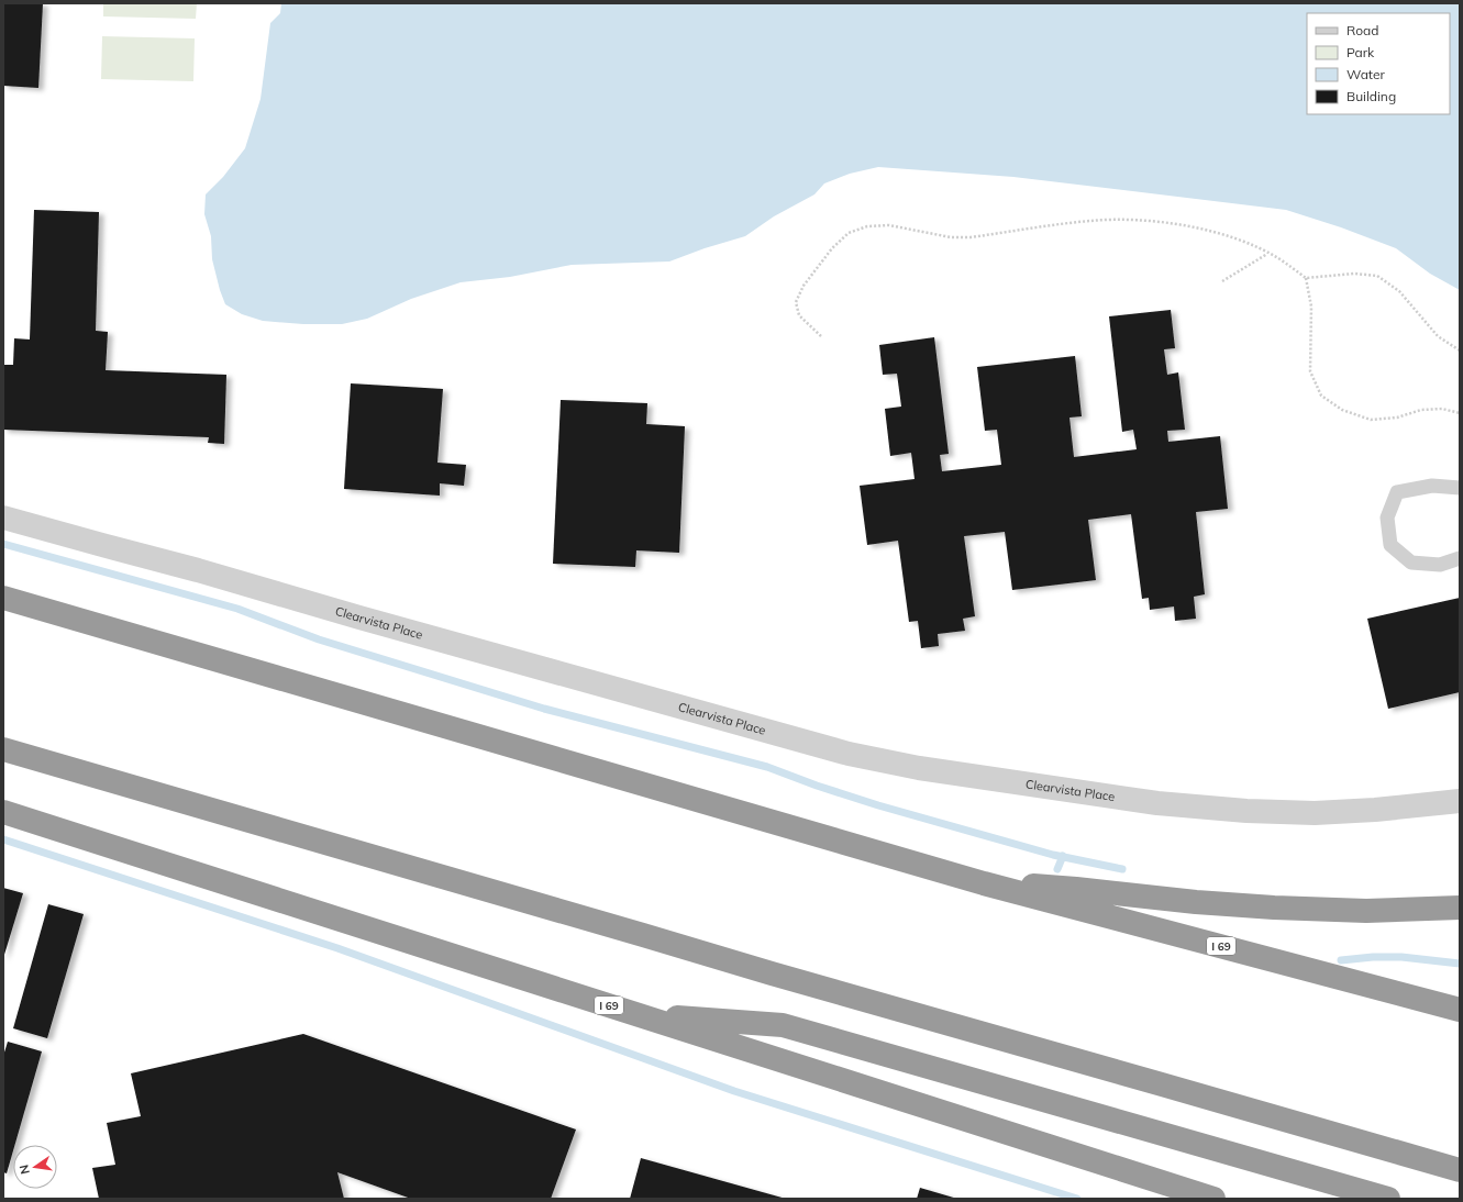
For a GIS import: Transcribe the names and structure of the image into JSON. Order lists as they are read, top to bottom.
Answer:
{
  "streets": {
    "highway": ["I 69"],
    "street": ["Clearvista Place"]
  },
  "legend": [
    "Road",
    "Park",
    "Water",
    "Building"
  ],
  "north": "left"
}
